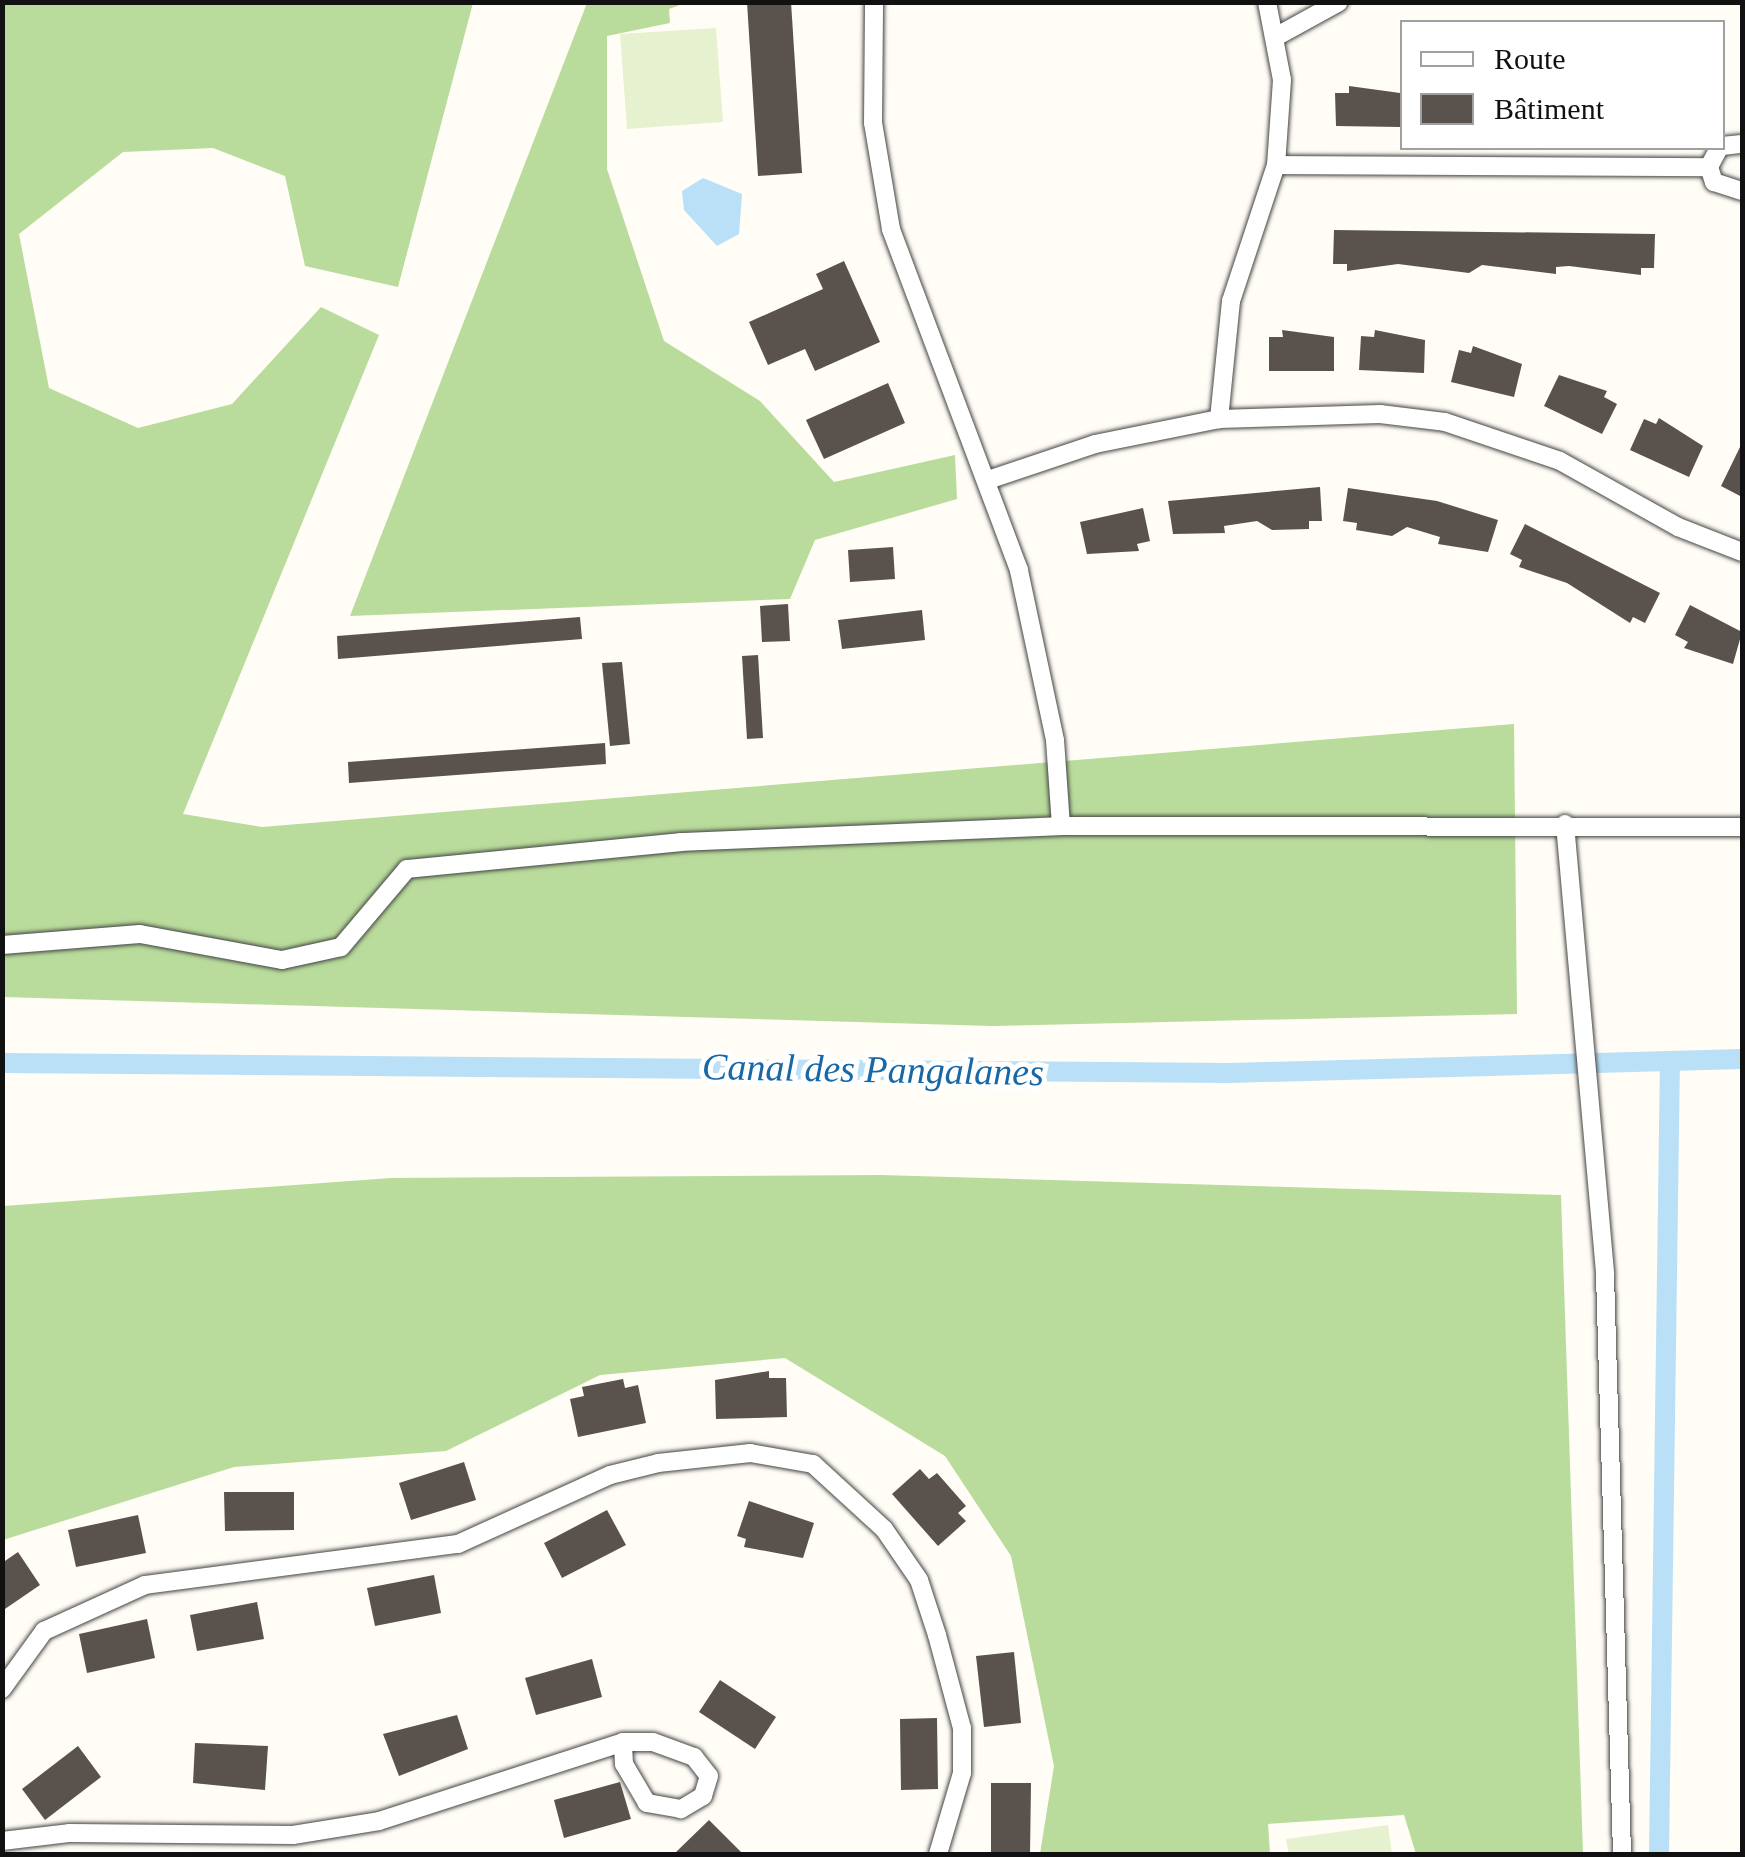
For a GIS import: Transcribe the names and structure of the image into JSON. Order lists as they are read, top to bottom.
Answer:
{
  "water": ["Canal des Pangalanes"],
  "legend": ["Route", "Bâtiment"]
}
